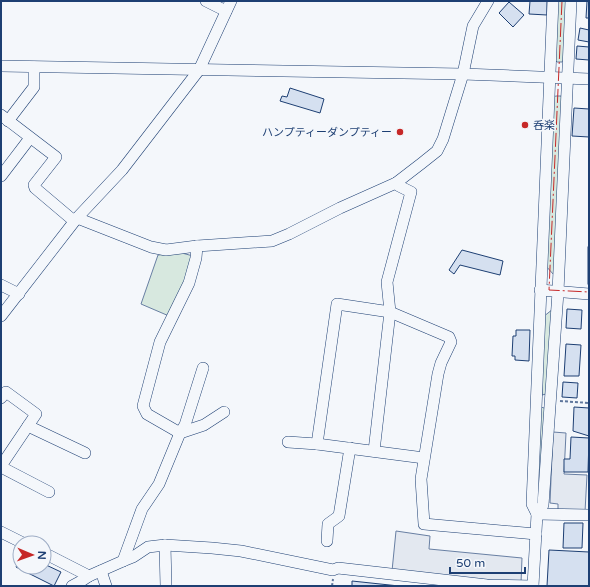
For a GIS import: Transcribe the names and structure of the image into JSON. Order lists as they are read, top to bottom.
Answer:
{
  "places": ["呑楽", "ハンプティーダンプティー"],
  "scale_bar": "50 m",
  "north": "right"
}
